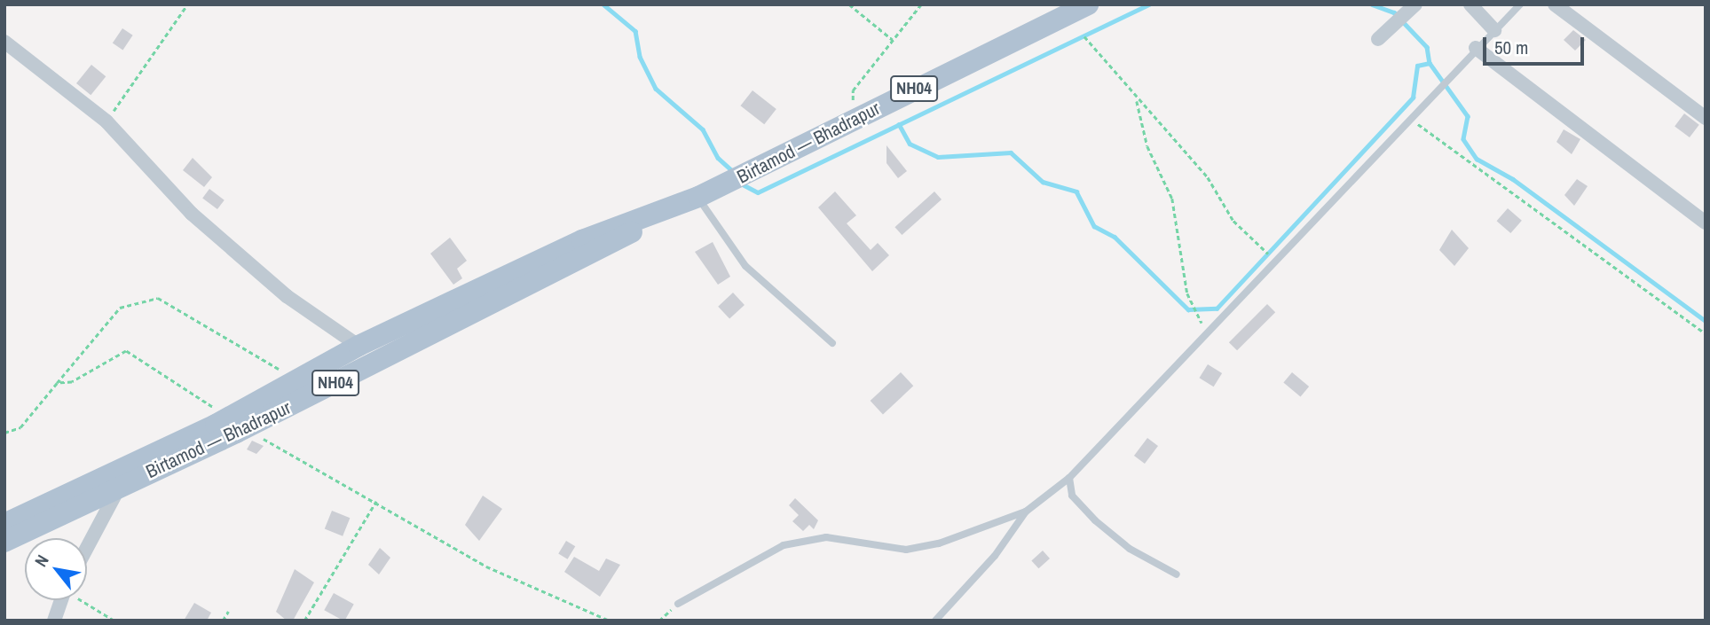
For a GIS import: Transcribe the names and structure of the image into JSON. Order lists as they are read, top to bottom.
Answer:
{
  "streets": {
    "main road": ["NH04", "Birtamod — Bhadrapur"]
  },
  "scale_bar": "50 m",
  "north": "top left"
}
